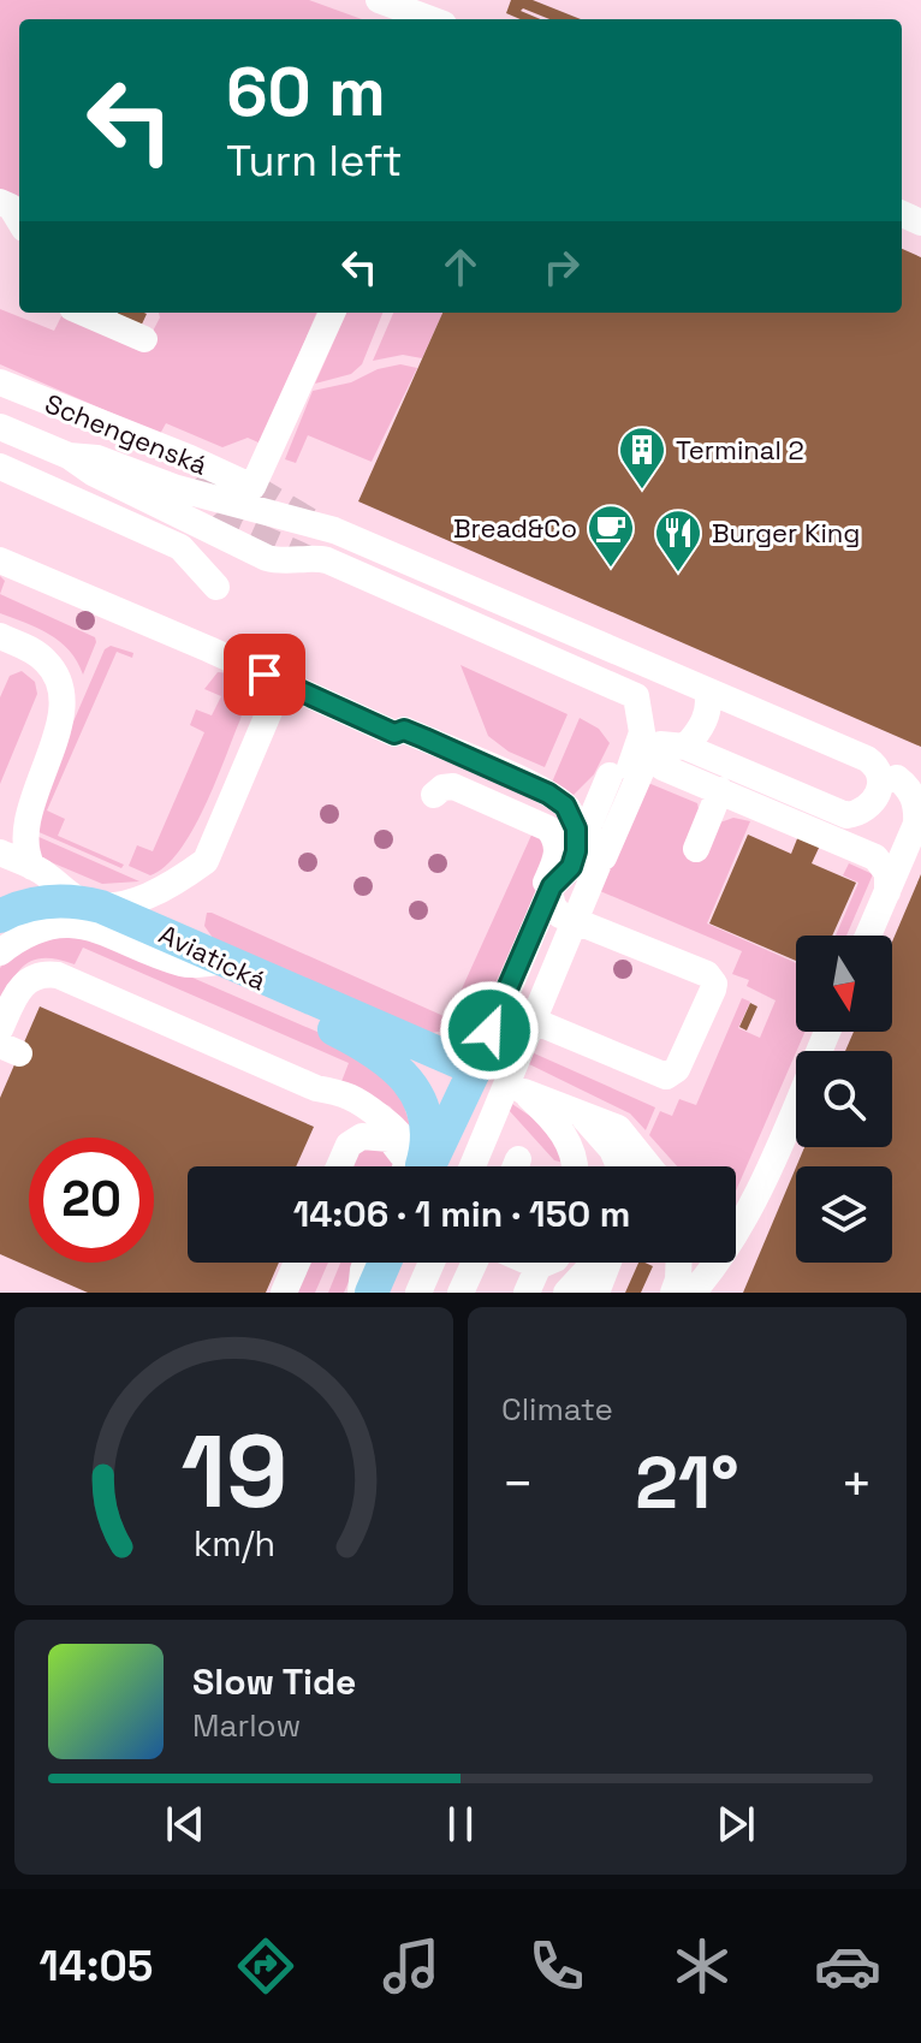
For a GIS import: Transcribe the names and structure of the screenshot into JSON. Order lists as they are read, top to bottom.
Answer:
{
  "streets": {
    "main road": ["Aviatická"],
    "street": ["Schengenská"]
  },
  "places": {
    "building": ["Terminal 2"],
    "cafe": ["Bread&Co"],
    "restaurant": ["Burger King"]
  },
  "north": "bottom",
  "page": {
    "turn": ["60 m", "Turn left"],
    "limit": "20",
    "trip": "14:06 · 1 min · 150 m",
    "tile": "Climate",
    "heat": ["−", "21°", "+"],
    "song": ["Slow Tide", "Marlow"],
    "tabs": "14:05",
    "gauge": ["19", "km/h"]
  }
}
